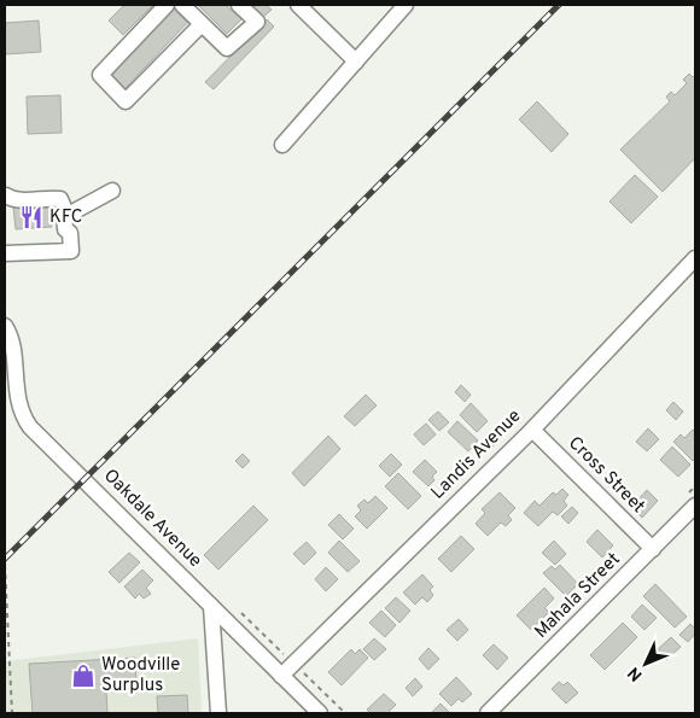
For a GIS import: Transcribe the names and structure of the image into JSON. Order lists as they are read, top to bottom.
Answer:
{
  "streets": {
    "street": [
      "Landis Avenue",
      "Cross Street",
      "Oakdale Avenue",
      "Mahala Street"
    ]
  },
  "crossings": [
    ["Landis Avenue", "Cross Street"],
    ["Landis Avenue", "Oakdale Avenue"],
    ["Cross Street", "Mahala Street"]
  ],
  "places": {
    "restaurant": ["KFC"],
    "shop": ["Woodville Surplus"]
  },
  "north": "bottom left"
}
